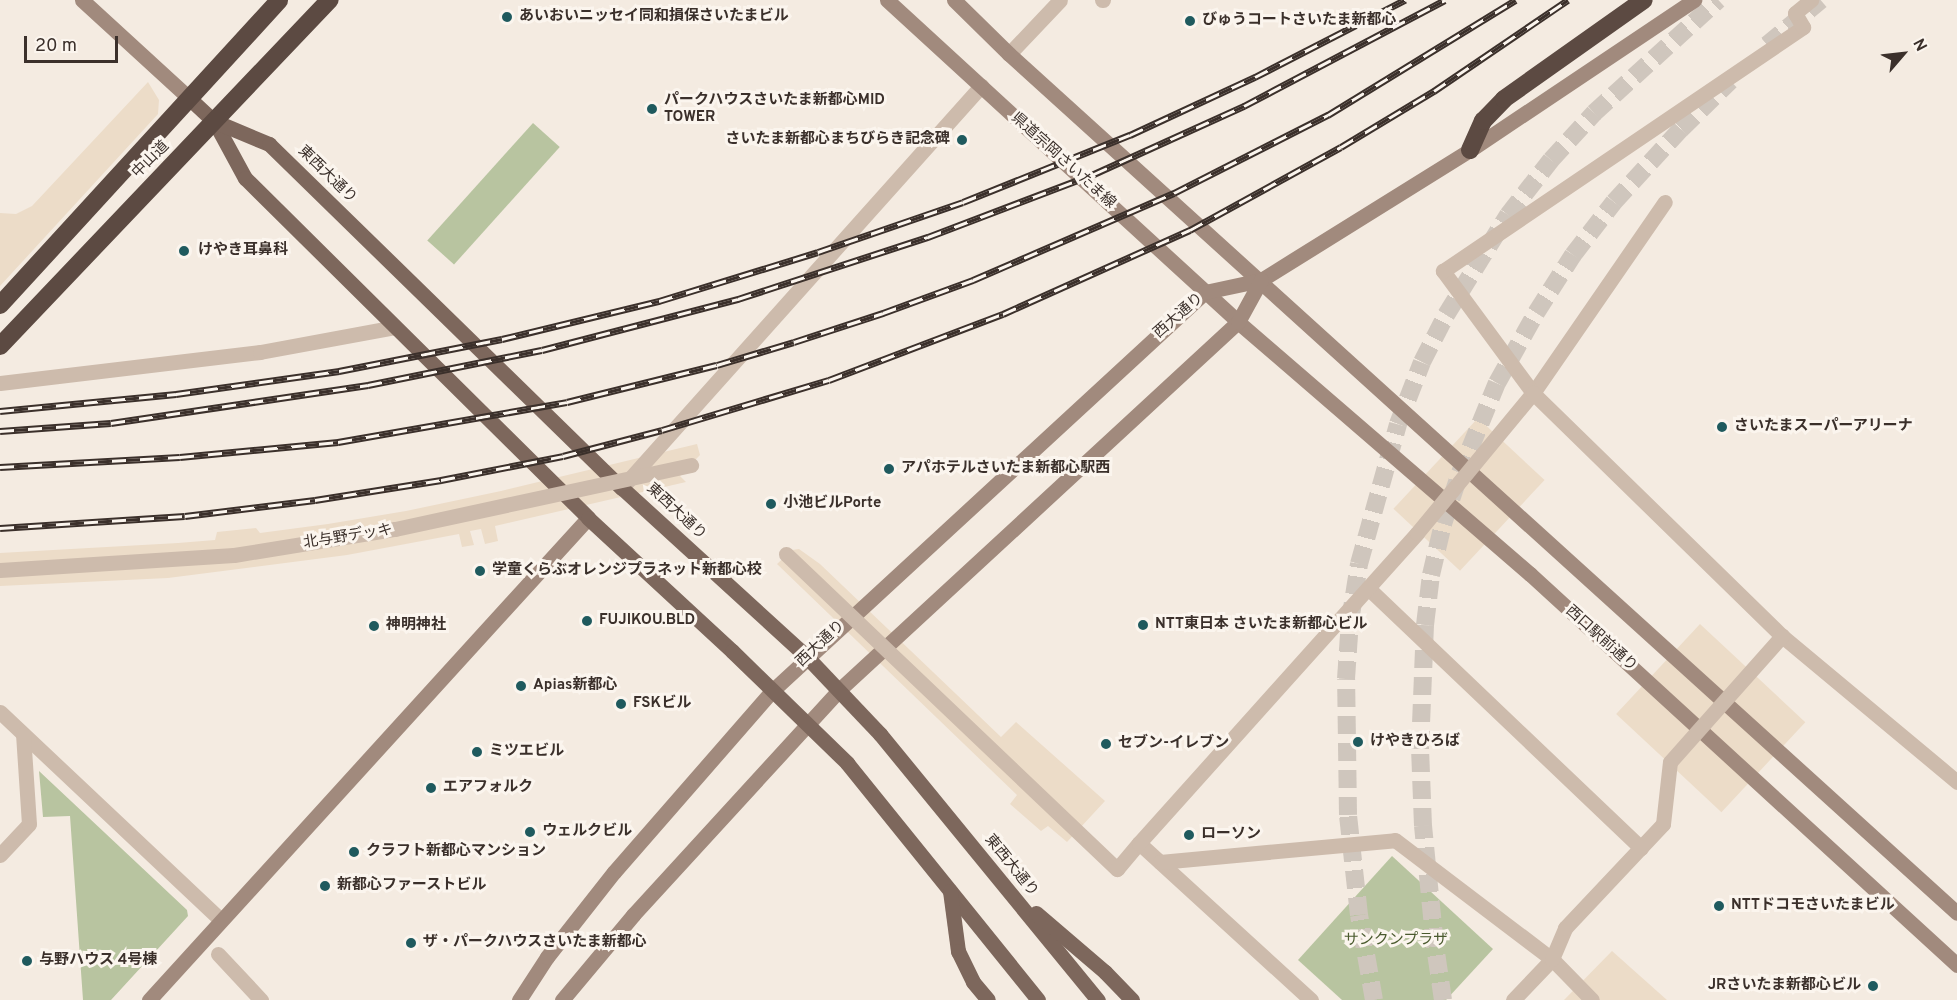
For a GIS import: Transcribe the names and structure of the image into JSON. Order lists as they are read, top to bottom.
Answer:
{
  "streets": {
    "highway": ["中山道"],
    "main road": ["東西大通り"],
    "street": [
      "県道宗岡さいたま線",
      "西大通り",
      "北与野デッキ",
      "西口駅前通り"
    ]
  },
  "crossings": [
    ["中山道", "東西大通り"],
    ["県道宗岡さいたま線", "西大通り"],
    ["県道宗岡さいたま線", "西口駅前通り"],
    ["東西大通り", "西大通り"]
  ],
  "parks": ["サンクンプラザ"],
  "places": [
    "あいおいニッセイ同和損保さいたまビル",
    "びゅうコートさいたま新都心",
    "パークハウスさいたま新都心MID TOWER",
    "さいたま新都心まちびらき記念碑",
    "けやき耳鼻科",
    "さいたまスーパーアリーナ",
    "アパホテルさいたま新都心駅西",
    "小池ビルPorte",
    "学童くらぶオレンジプラネット新都心校",
    "FUJIKOU.BLD",
    "NTT東日本 さいたま新都心ビル",
    "神明神社",
    "Apias新都心",
    "FSKビル",
    "けやきひろば",
    "セブン-イレブン",
    "ミツエビル",
    "エアフォルク",
    "ウェルクビル",
    "ローソン",
    "クラフト新都心マンション",
    "新都心ファーストビル",
    "NTTドコモさいたまビル",
    "ザ・パークハウスさいたま新都心",
    "与野ハウス 4号棟",
    "JRさいたま新都心ビル"
  ],
  "scale_bar": "20 m",
  "north": "top right"
}
